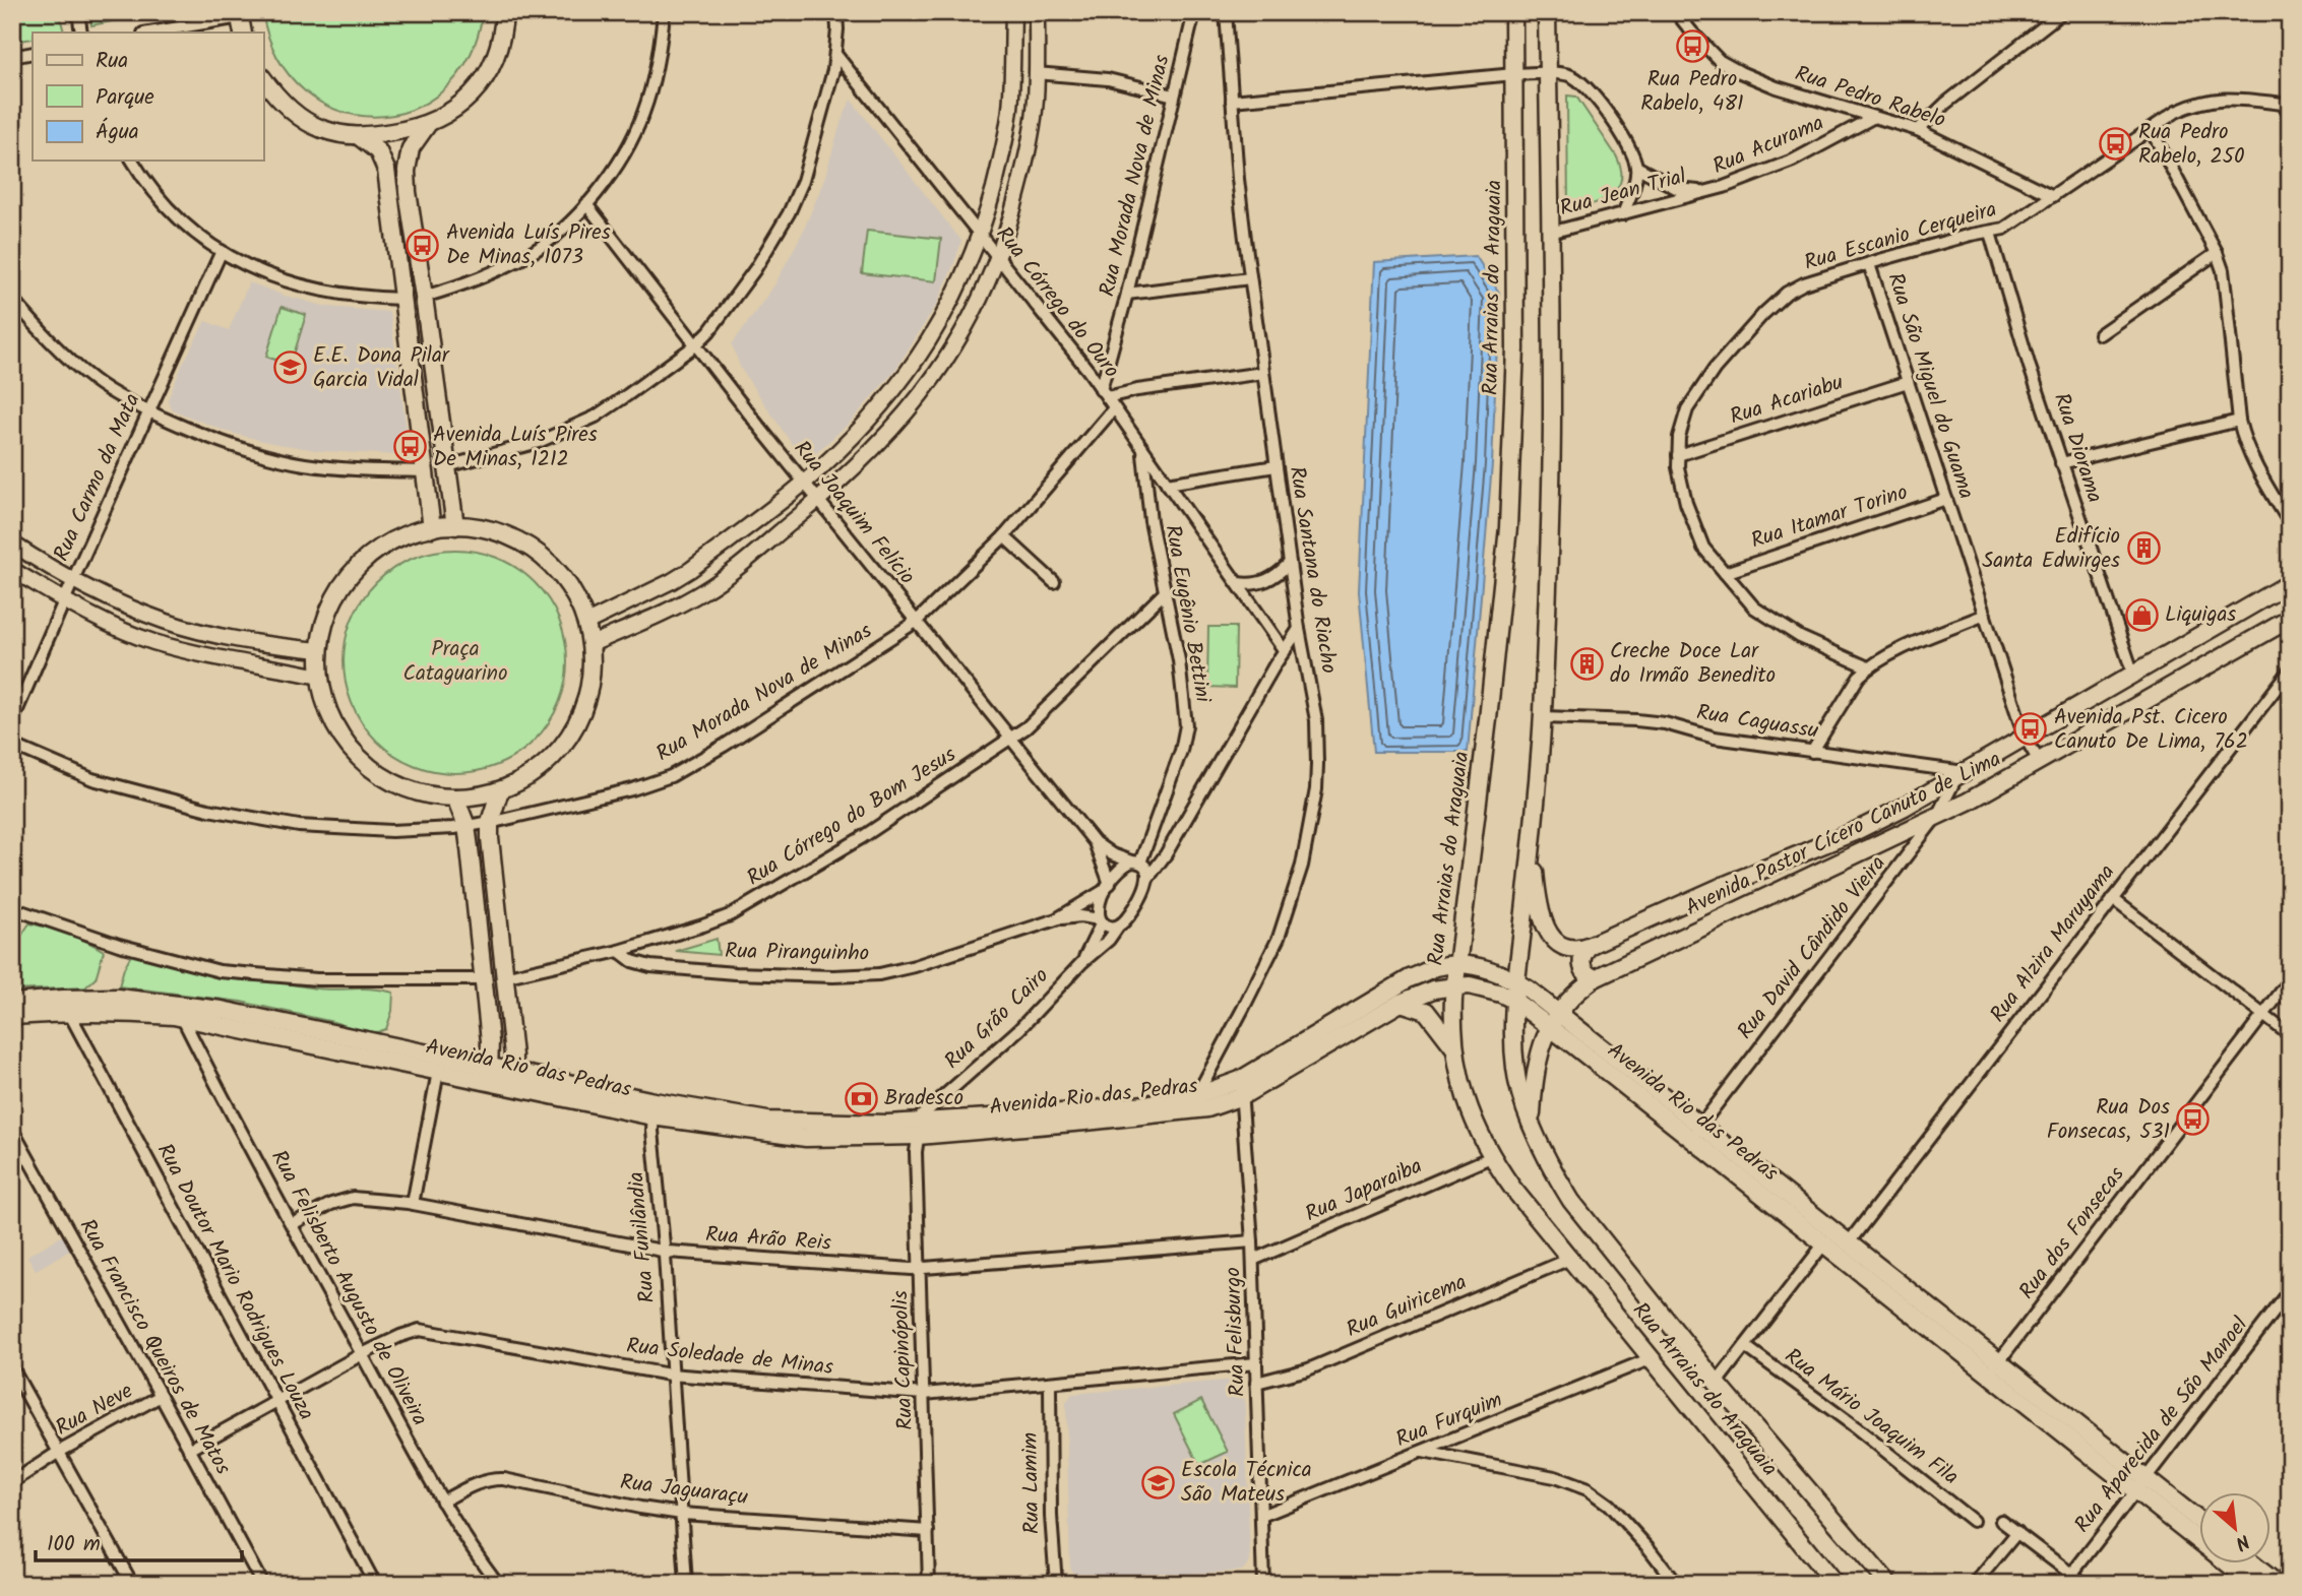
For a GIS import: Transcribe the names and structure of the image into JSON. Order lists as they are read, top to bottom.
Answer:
{
  "streets": {
    "main road": ["Rua Arraias do Araguaia", "Avenida Pastor Cícero Canuto de Lima", "Avenida Rio das Pedras"],
    "street": [
      "Rua Pedro Rabelo",
      "Rua Acurama",
      "Rua Morada Nova de Minas",
      "Rua Jean Trial",
      "Rua Escanio Cerqueira",
      "Rua Córrego do Ouro",
      "Rua São Miguel do Guama",
      "Rua Acariabu",
      "Rua Diorama",
      "Rua Carmo da Mata",
      "Rua Joaquim Felício",
      "Rua Itamar Torino",
      "Rua Santana do Riacho",
      "Rua Eugênio Bettini",
      "Rua Caguassu",
      "Rua Córrego do Bom Jesus",
      "Rua Alzira Maruyama",
      "Rua David Cândido Vieira",
      "Rua Piranguinho",
      "Rua Grão Cairo",
      "Rua Japaraiba",
      "Rua dos Fonsecas",
      "Rua Funilândia",
      "Rua Arão Reis",
      "Rua Doutor Mario Rodrigues Louza",
      "Rua Felisberto Augusto de Oliveira",
      "Rua Guiricema",
      "Rua Felisburgo",
      "Rua Francisco Queiros de Matos",
      "Rua Soledade de Minas",
      "Rua Capinópolis",
      "Rua Neve",
      "Rua Mário Joaquim Fila",
      "Rua Furquim",
      "Rua Aparecida de São Manoel",
      "Rua Lamim",
      "Rua Jaguaraçu"
    ]
  },
  "crossings": [
    ["Rua Pedro Rabelo", "Rua Acurama"],
    ["Rua Pedro Rabelo", "Rua Escanio Cerqueira"],
    ["Rua Acurama", "Rua Jean Trial"],
    ["Rua Morada Nova de Minas", "Rua Córrego do Ouro"],
    ["Rua Morada Nova de Minas", "Rua Joaquim Felício"],
    ["Rua Jean Trial", "Rua Arraias do Araguaia"],
    ["Rua Escanio Cerqueira", "Rua São Miguel do Guama"],
    ["Rua Escanio Cerqueira", "Rua Acariabu"],
    ["Rua Escanio Cerqueira", "Rua Diorama"],
    ["Rua Escanio Cerqueira", "Rua Itamar Torino"],
    ["Rua Arraias do Araguaia", "Rua Caguassu"],
    ["Rua Arraias do Araguaia", "Avenida Pastor Cícero Canuto de Lima"],
    ["Rua Arraias do Araguaia", "Avenida Rio das Pedras"],
    ["Rua Arraias do Araguaia", "Rua Japaraiba"],
    ["Rua Arraias do Araguaia", "Rua Guiricema"],
    ["Rua Arraias do Araguaia", "Rua Furquim"],
    ["Rua Córrego do Ouro", "Rua Eugênio Bettini"],
    ["Rua São Miguel do Guama", "Rua Acariabu"],
    ["Rua São Miguel do Guama", "Rua Itamar Torino"],
    ["Rua São Miguel do Guama", "Avenida Pastor Cícero Canuto de Lima"],
    ["Rua Diorama", "Avenida Pastor Cícero Canuto de Lima"],
    ["Rua Joaquim Felício", "Rua Eugênio Bettini"],
    ["Rua Joaquim Felício", "Rua Córrego do Bom Jesus"],
    ["Rua Joaquim Felício", "Rua Piranguinho"],
    ["Rua Joaquim Felício", "Rua Grão Cairo"],
    ["Rua Santana do Riacho", "Avenida Rio das Pedras"],
    ["Rua Eugênio Bettini", "Rua Córrego do Bom Jesus"],
    ["Rua Eugênio Bettini", "Rua Piranguinho"],
    ["Rua Caguassu", "Avenida Pastor Cícero Canuto de Lima"],
    ["Rua Caguassu", "Rua David Cândido Vieira"],
    ["Rua Córrego do Bom Jesus", "Rua Piranguinho"],
    ["Avenida Pastor Cícero Canuto de Lima", "Rua David Cândido Vieira"],
    ["Avenida Pastor Cícero Canuto de Lima", "Avenida Rio das Pedras"],
    ["Rua Alzira Maruyama", "Avenida Rio das Pedras"],
    ["Rua David Cândido Vieira", "Avenida Rio das Pedras"],
    ["Rua Piranguinho", "Rua Grão Cairo"],
    ["Rua Grão Cairo", "Avenida Rio das Pedras"],
    ["Rua Grão Cairo", "Rua Capinópolis"],
    ["Avenida Rio das Pedras", "Rua dos Fonsecas"],
    ["Avenida Rio das Pedras", "Rua Funilândia"],
    ["Avenida Rio das Pedras", "Rua Doutor Mario Rodrigues Louza"],
    ["Avenida Rio das Pedras", "Rua Felisberto Augusto de Oliveira"],
    ["Avenida Rio das Pedras", "Rua Felisburgo"],
    ["Avenida Rio das Pedras", "Rua Capinópolis"],
    ["Avenida Rio das Pedras", "Rua Aparecida de São Manoel"],
    ["Rua Japaraiba", "Rua Felisburgo"],
    ["Rua Funilândia", "Rua Arão Reis"],
    ["Rua Funilândia", "Rua Soledade de Minas"],
    ["Rua Funilândia", "Rua Jaguaraçu"],
    ["Rua Arão Reis", "Rua Felisberto Augusto de Oliveira"],
    ["Rua Arão Reis", "Rua Felisburgo"],
    ["Rua Arão Reis", "Rua Capinópolis"],
    ["Rua Doutor Mario Rodrigues Louza", "Rua Soledade de Minas"],
    ["Rua Felisberto Augusto de Oliveira", "Rua Soledade de Minas"],
    ["Rua Felisberto Augusto de Oliveira", "Rua Jaguaraçu"],
    ["Rua Guiricema", "Rua Felisburgo"],
    ["Rua Felisburgo", "Rua Soledade de Minas"],
    ["Rua Felisburgo", "Rua Furquim"],
    ["Rua Francisco Queiros de Matos", "Rua Soledade de Minas"],
    ["Rua Francisco Queiros de Matos", "Rua Neve"],
    ["Rua Soledade de Minas", "Rua Capinópolis"],
    ["Rua Soledade de Minas", "Rua Lamim"],
    ["Rua Capinópolis", "Rua Jaguaraçu"]
  ],
  "parks": ["Praça Cataguarino"],
  "places": {
    "bus stop": [
      "Rua Pedro Rabelo, 481",
      "Rua Pedro Rabelo, 250",
      "Avenida Luís Pires De Minas, 1073",
      "Avenida Luís Pires De Minas, 1212",
      "Avenida Pst. Cicero Canuto De Lima, 762",
      "Rua Dos Fonsecas, 531"
    ],
    "school or university": ["E.E. Dona Pilar Garcia Vidal", "Escola Técnica São Mateus"],
    "building": ["Edifício Santa Edwirges", "Creche Doce Lar do Irmão Benedito"],
    "shop": ["Liquigas"],
    "bank": ["Bradesco"]
  },
  "legend": ["Rua", "Parque", "Água"],
  "scale_bar": "100 m",
  "north": "bottom right"
}
